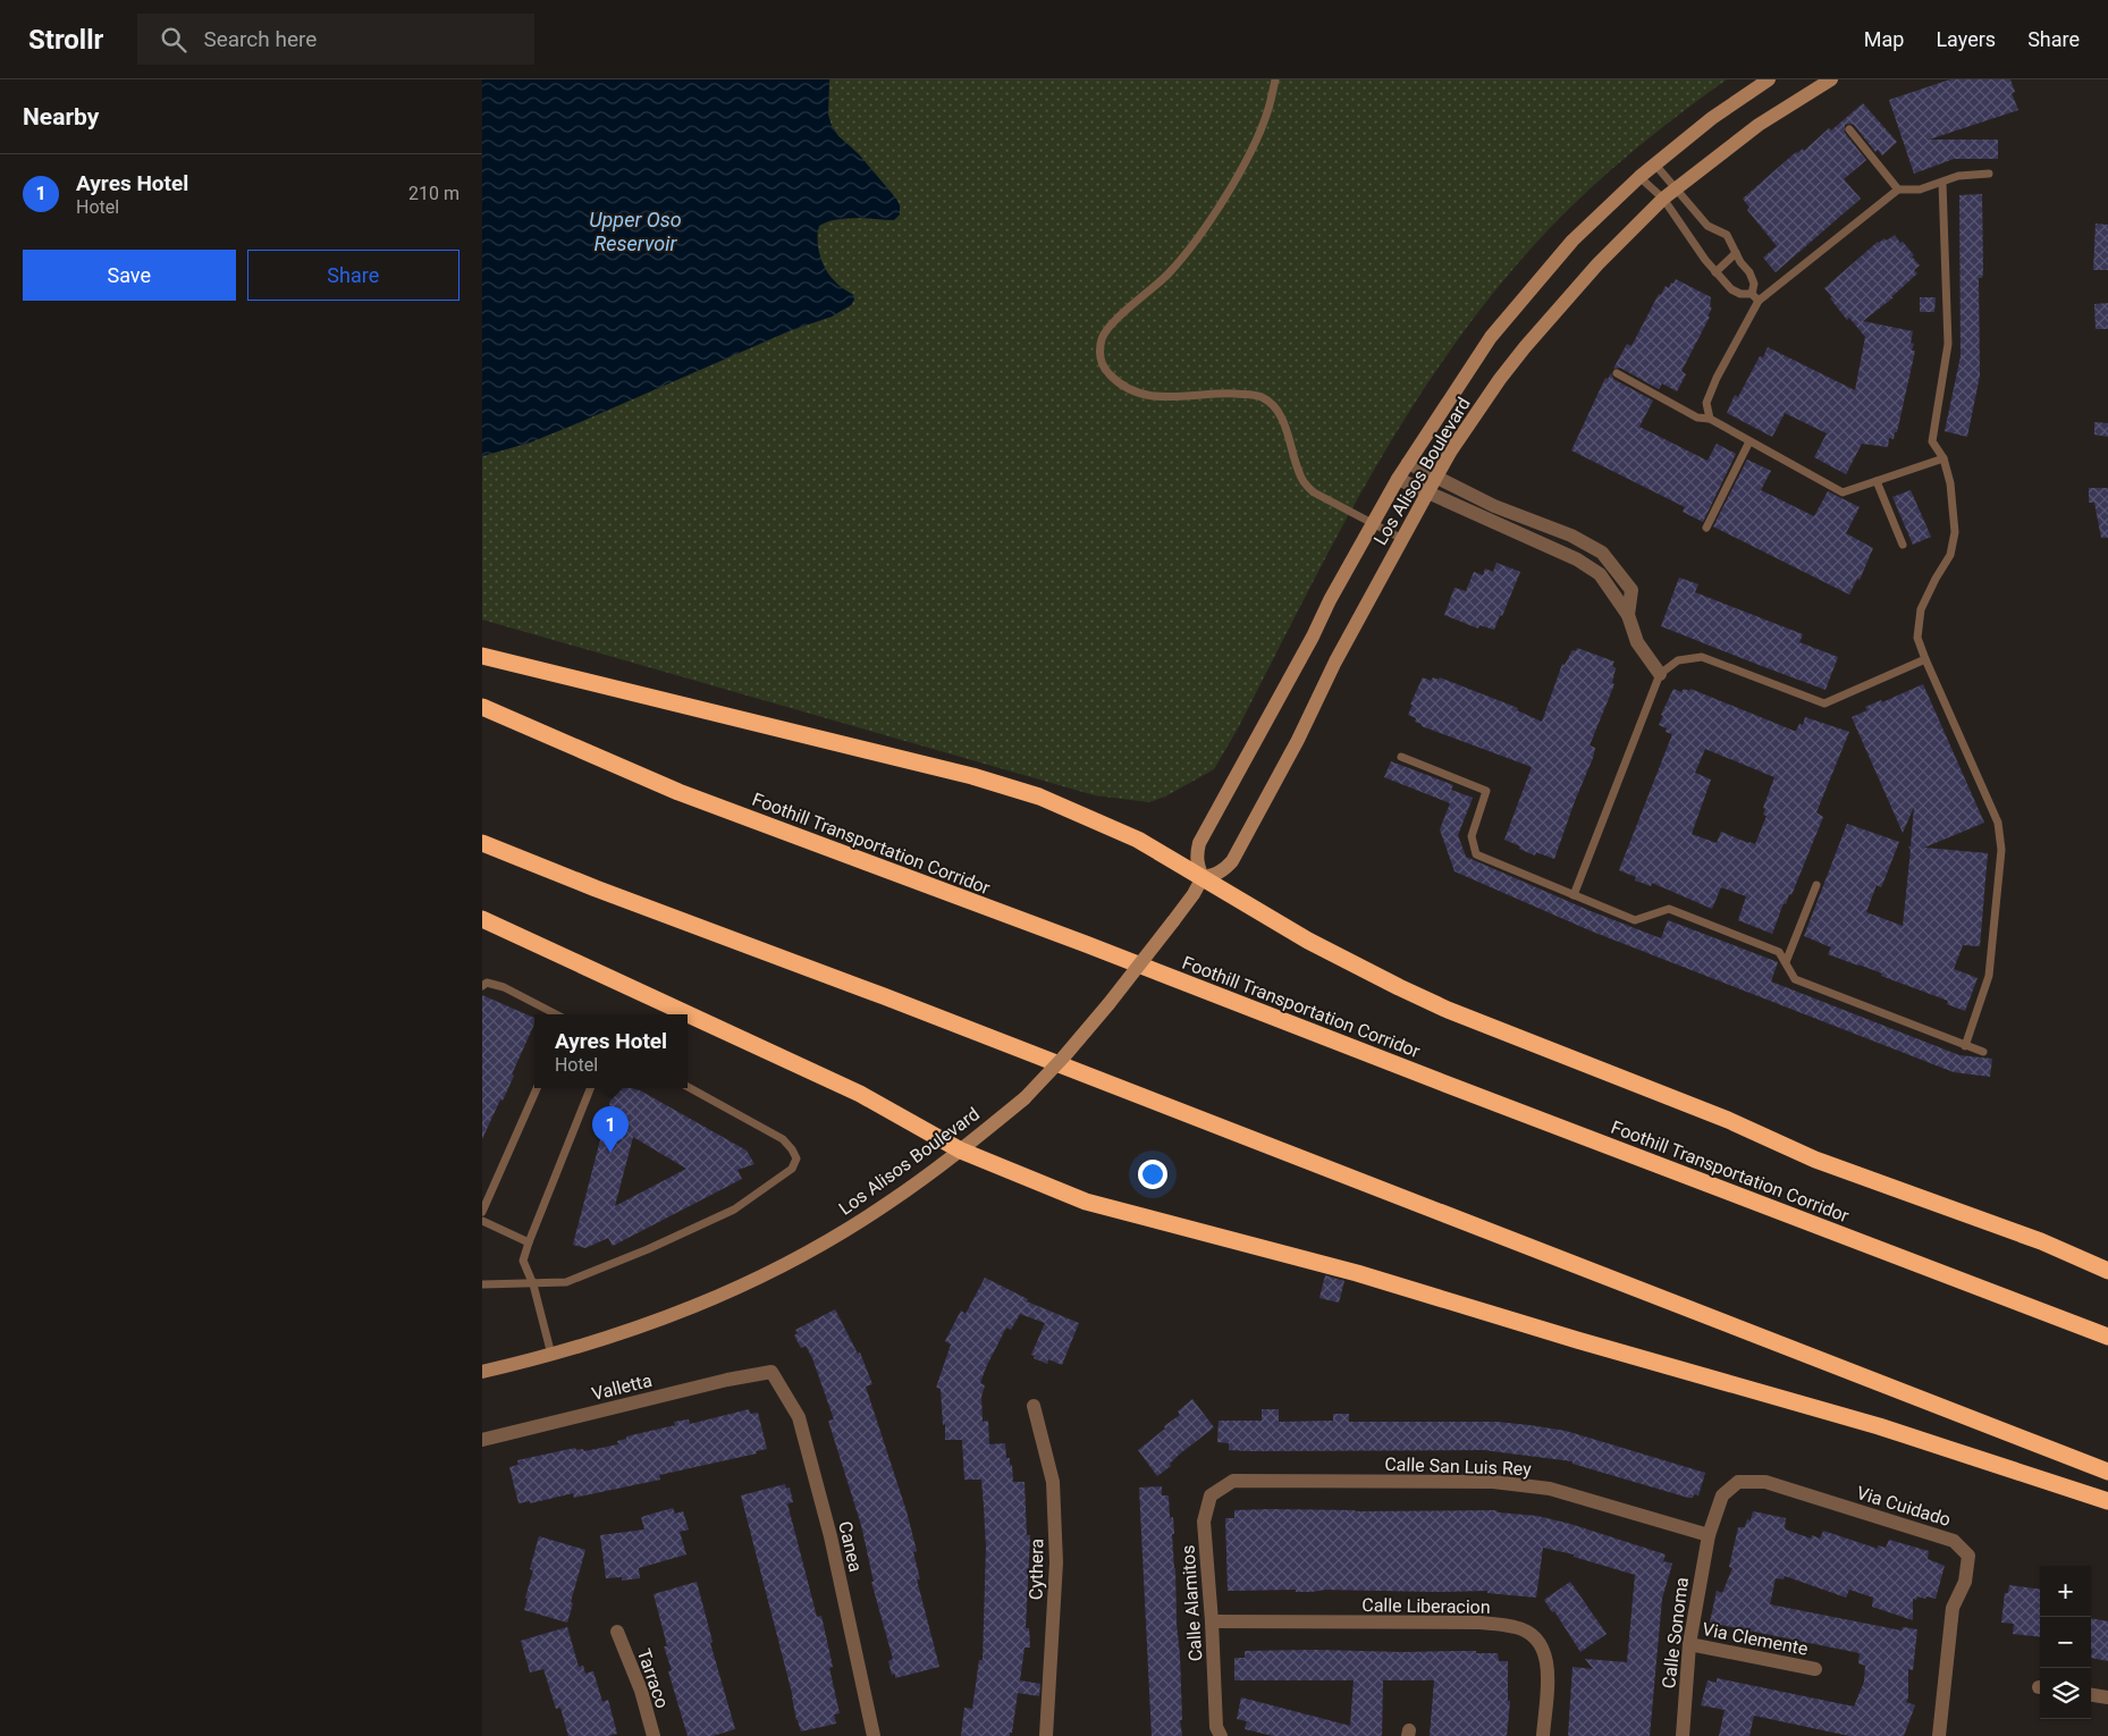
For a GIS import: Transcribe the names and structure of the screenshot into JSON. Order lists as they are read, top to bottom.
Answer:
{
  "streets": {
    "highway": ["Foothill Transportation Corridor"],
    "main road": ["Los Alisos Boulevard"],
    "street": [
      "Valletta",
      "Calle San Luis Rey",
      "Via Cuidado",
      "Canea",
      "Cythera",
      "Calle Alamitos",
      "Calle Liberacion",
      "Calle Sonoma",
      "Via Clemente",
      "Tarraco"
    ]
  },
  "crossings": [
    ["Valletta", "Canea"],
    ["Calle San Luis Rey", "Via Cuidado"],
    ["Calle San Luis Rey", "Calle Alamitos"],
    ["Calle San Luis Rey", "Calle Sonoma"],
    ["Via Cuidado", "Calle Sonoma"],
    ["Calle Alamitos", "Calle Liberacion"],
    ["Calle Sonoma", "Via Clemente"]
  ],
  "water": ["Upper Oso Reservoir"],
  "page": {
    "header": "Strollr",
    "search": "Search here",
    "nav": ["Map", "Layers", "Share"],
    "heading": "Nearby",
    "list": [
      {
        "mark": "1",
        "name": "Ayres Hotel",
        "note": "Hotel",
        "value": "210 m"
      }
    ],
    "buttons": ["Save", "Share"],
    "popup": ["Ayres Hotel", "Hotel"],
    "pins": "1",
    "map_buttons": ["+", "−"]
  }
}
